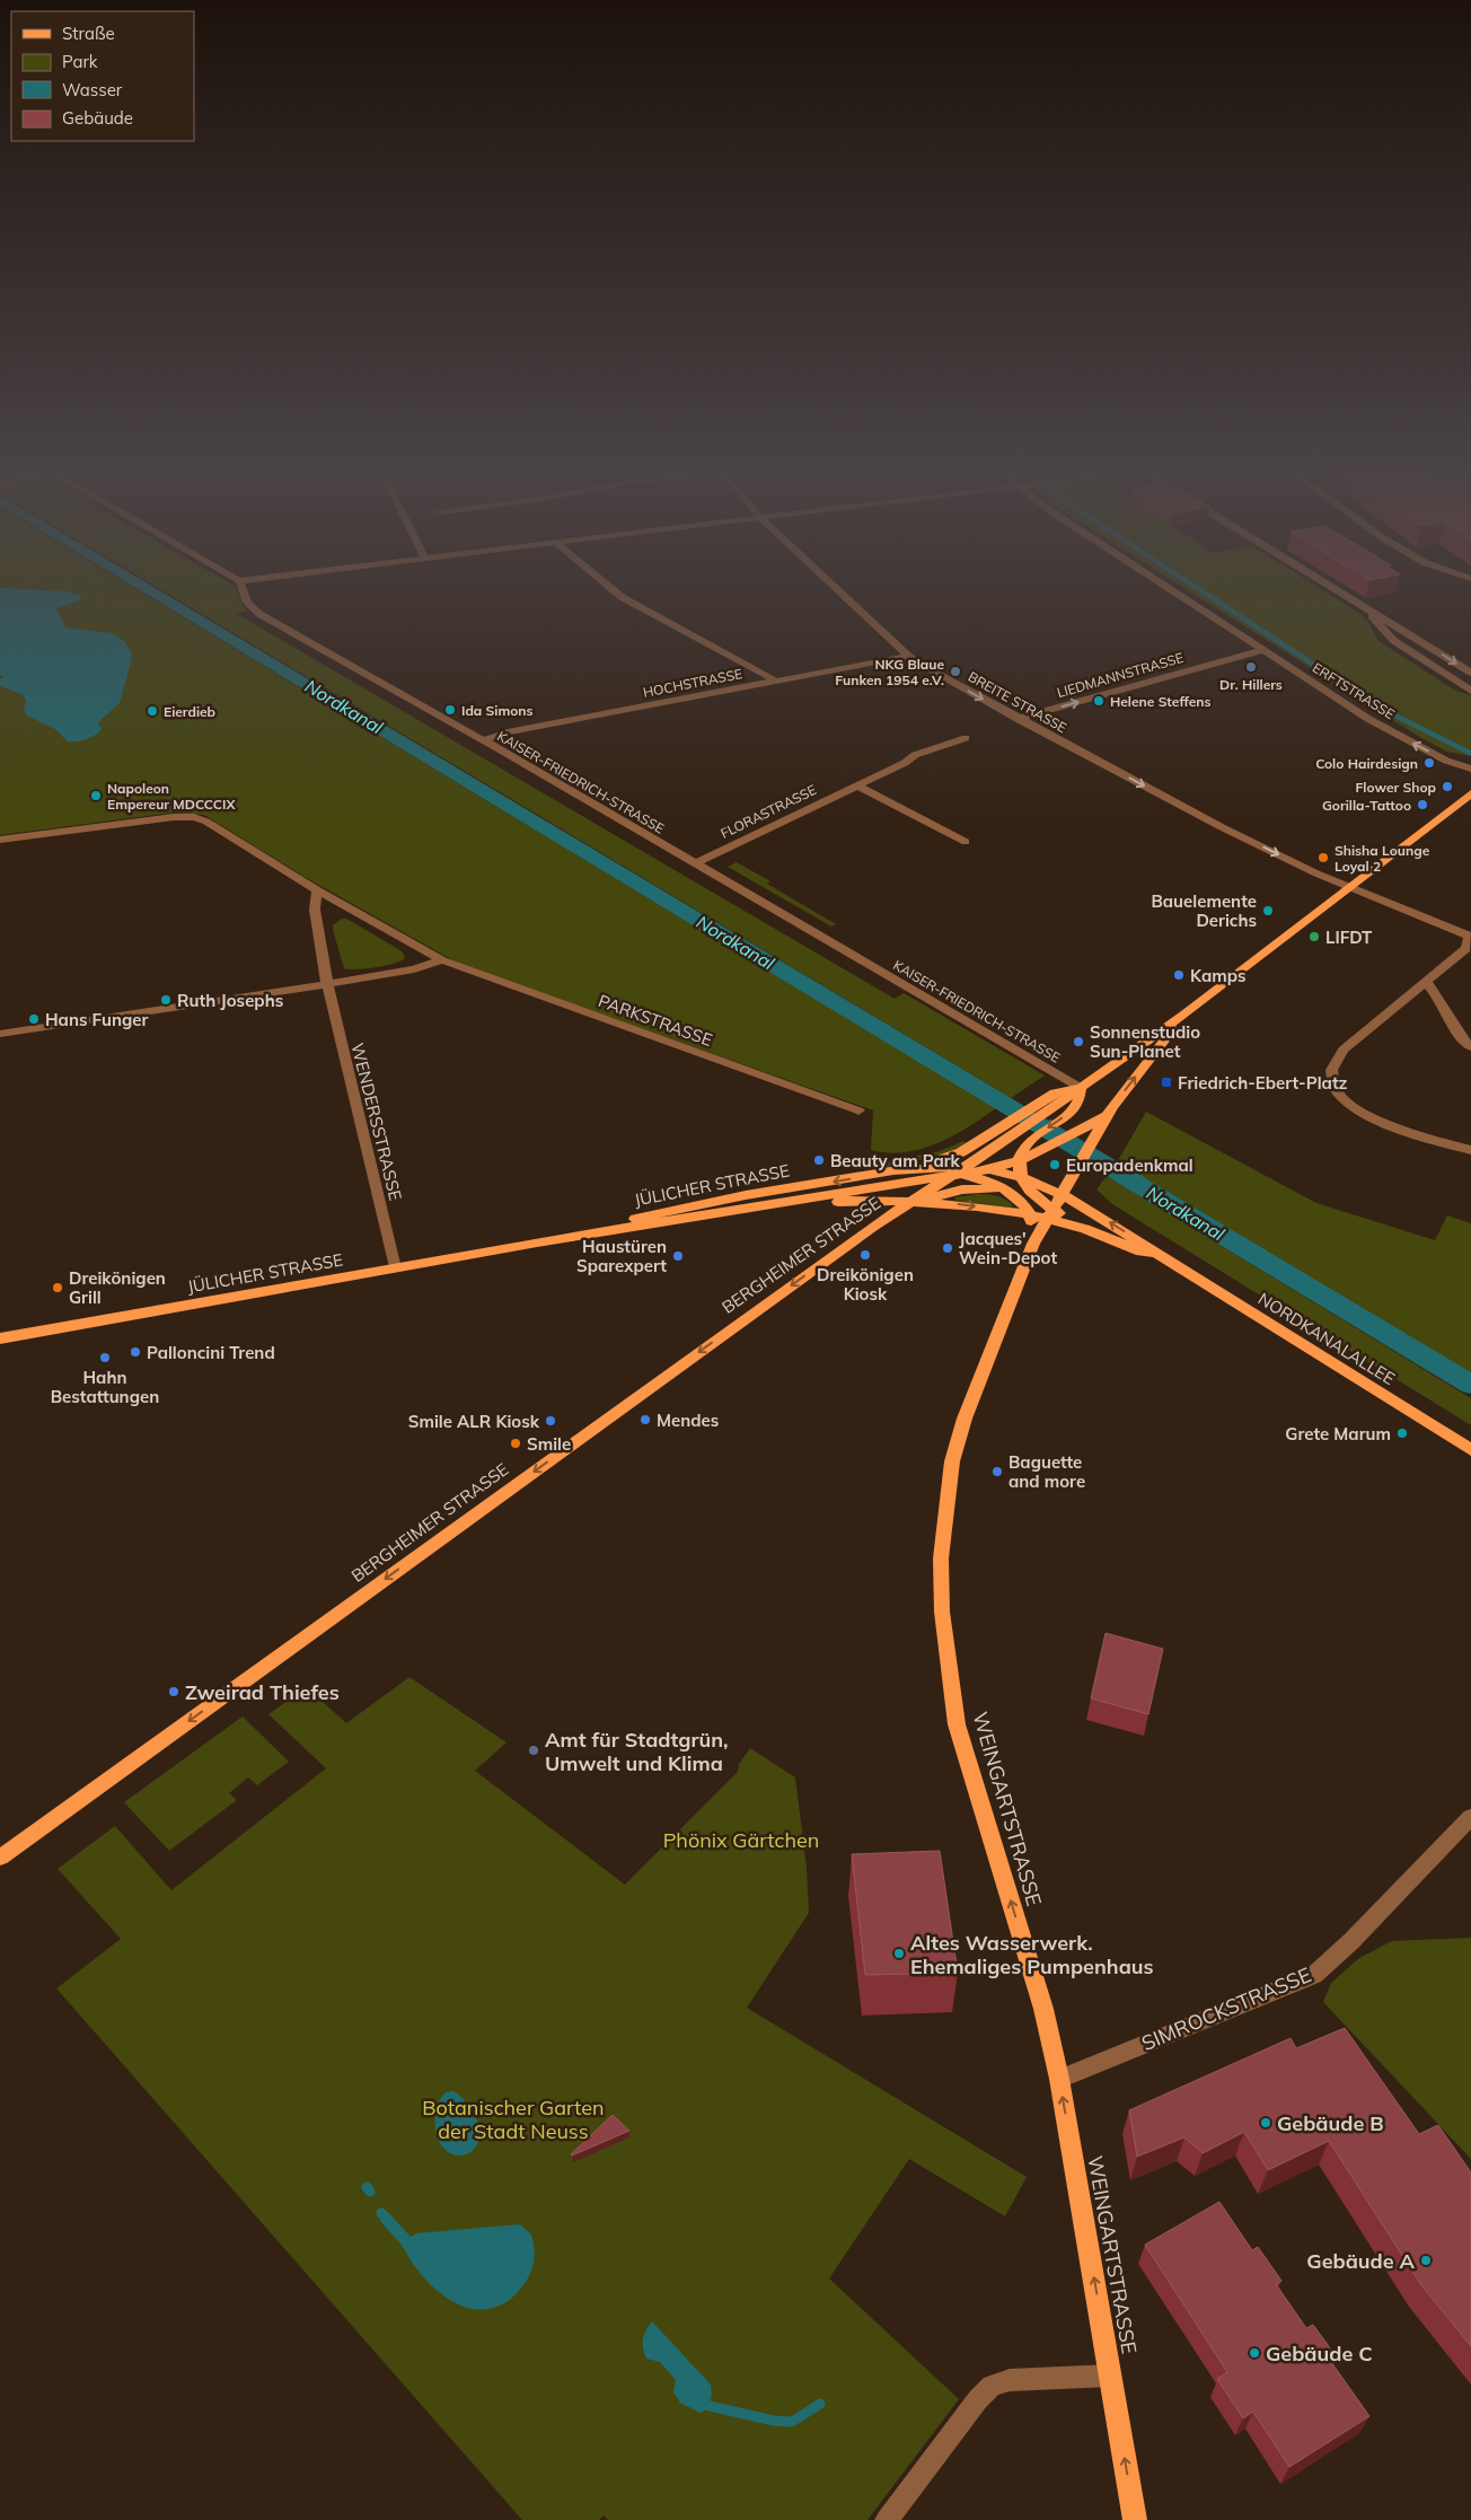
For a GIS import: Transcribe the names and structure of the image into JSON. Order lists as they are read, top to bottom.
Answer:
{
  "streets": {
    "main road": [
      "JÜLICHER STRASSE",
      "BERGHEIMER STRASSE",
      "NORDKANALALLEE",
      "WEINGARTSTRASSE"
    ],
    "street": [
      "LIEDMANNSTRASSE",
      "HOCHSTRASSE",
      "ERFTSTRASSE",
      "BREITE STRASSE",
      "KAISER-FRIEDRICH-STRASSE",
      "FLORASTRASSE",
      "PARKSTRASSE",
      "WENDERSSTRASSE",
      "SIMROCKSTRASSE"
    ]
  },
  "crossings": [
    ["LIEDMANNSTRASSE", "ERFTSTRASSE"],
    ["LIEDMANNSTRASSE", "BREITE STRASSE"],
    ["HOCHSTRASSE", "BREITE STRASSE"],
    ["HOCHSTRASSE", "KAISER-FRIEDRICH-STRASSE"],
    ["KAISER-FRIEDRICH-STRASSE", "FLORASTRASSE"],
    ["PARKSTRASSE", "WENDERSSTRASSE"],
    ["WENDERSSTRASSE", "JÜLICHER STRASSE"],
    ["BERGHEIMER STRASSE", "NORDKANALALLEE"],
    ["NORDKANALALLEE", "WEINGARTSTRASSE"],
    ["WEINGARTSTRASSE", "SIMROCKSTRASSE"]
  ],
  "one_way": [
    "LIEDMANNSTRASSE",
    "BREITE STRASSE",
    "BERGHEIMER STRASSE",
    "WEINGARTSTRASSE"
  ],
  "water": ["Nordkanal"],
  "parks": ["Phönix Gärtchen", "Botanischer Garten der Stadt Neuss"],
  "places": {
    "other": [
      "Dr. Hillers",
      "NKG Blaue Funken 1954 e.V.",
      "Helene Steffens",
      "Ida Simons",
      "Eierdieb",
      "Colo Hairdesign",
      "Flower Shop",
      "Napoleon Empereur MDCCCIX",
      "Gorilla-Tattoo",
      "Shisha Lounge Loyal 2",
      "Bauelemente Derichs",
      "LIFDT",
      "Kamps",
      "Ruth Josephs",
      "Hans Funger",
      "Sonnenstudio Sun-Planet",
      "Beauty am Park",
      "Europadenkmal",
      "Jacques' Wein-Depot",
      "Dreikönigen Kiosk",
      "Haustüren Sparexpert",
      "Dreikönigen Grill",
      "Palloncini Trend",
      "Hahn Bestattungen",
      "Mendes",
      "Smile ALR Kiosk",
      "Grete Marum",
      "Smile",
      "Baguette and more",
      "Zweirad Thiefes",
      "Amt für Stadtgrün, Umwelt und Klima",
      "Altes Wasserwerk. Ehemaliges Pumpenhaus",
      "Gebäude B",
      "Gebäude A",
      "Gebäude C"
    ],
    "transit": ["Friedrich-Ebert-Platz"]
  },
  "legend": [
    "Straße",
    "Park",
    "Wasser",
    "Gebäude"
  ]
}
